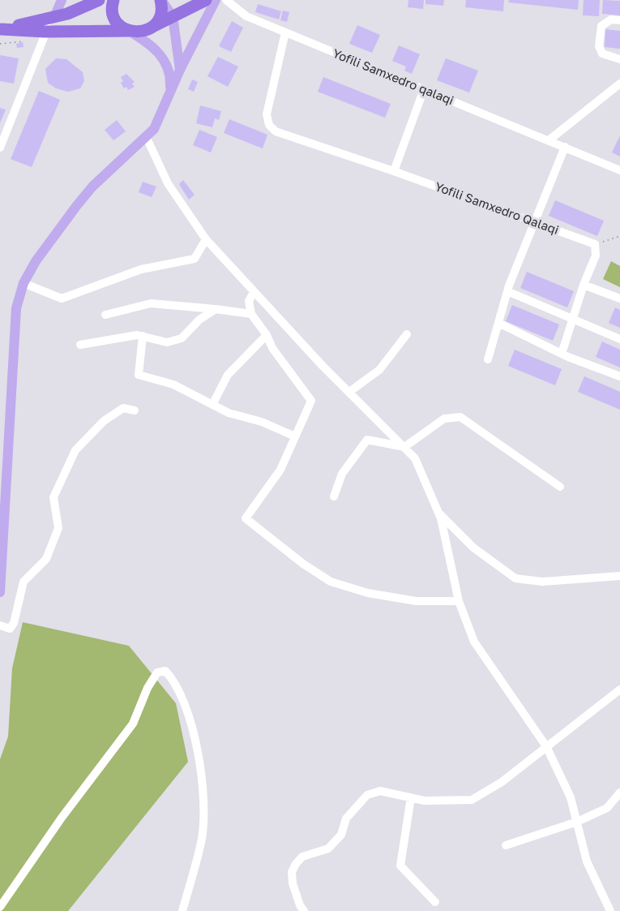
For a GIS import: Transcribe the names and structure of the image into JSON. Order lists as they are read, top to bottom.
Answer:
{
  "streets": {
    "street": ["Yofili Samxedro qalaqi", "Yofili Samxedro Qalaqi"]
  },
  "crossings": [
    ["Yofili Samxedro qalaqi", "Yofili Samxedro Qalaqi"]
  ]
}
